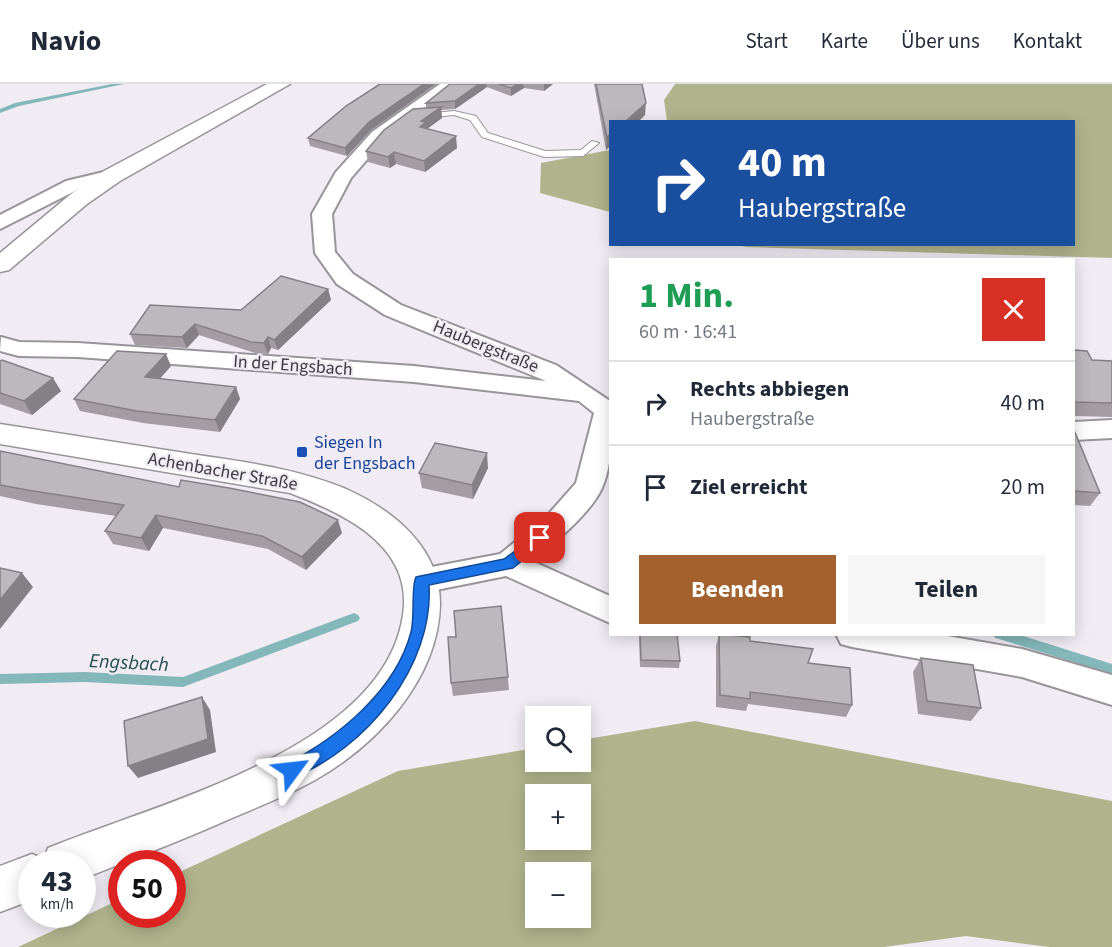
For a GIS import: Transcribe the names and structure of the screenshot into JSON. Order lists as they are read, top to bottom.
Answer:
{
  "streets": {
    "main road": ["Achenbacher Straße"],
    "street": ["Haubergstraße", "In der Engsbach"]
  },
  "crossings": [
    ["Haubergstraße", "In der Engsbach"]
  ],
  "water": ["Engsbach"],
  "places": {
    "transit": ["Siegen In der Engsbach"]
  },
  "page": {
    "header": "Navio",
    "nav": [
      "Start",
      "Karte",
      "Über uns",
      "Kontakt"
    ],
    "turn": ["40 m", "Haubergstraße"],
    "heading": ["1 Min.", "60 m · 16:41"],
    "list": [
      {
        "name": "Rechts abbiegen",
        "note": "Haubergstraße",
        "value": "40 m"
      },
      {
        "name": "Ziel erreicht",
        "value": "20 m"
      }
    ],
    "buttons": ["Beenden", "Teilen"],
    "map_buttons": ["+", "−"],
    "speed": "43 km/h",
    "limit": "50"
  }
}
